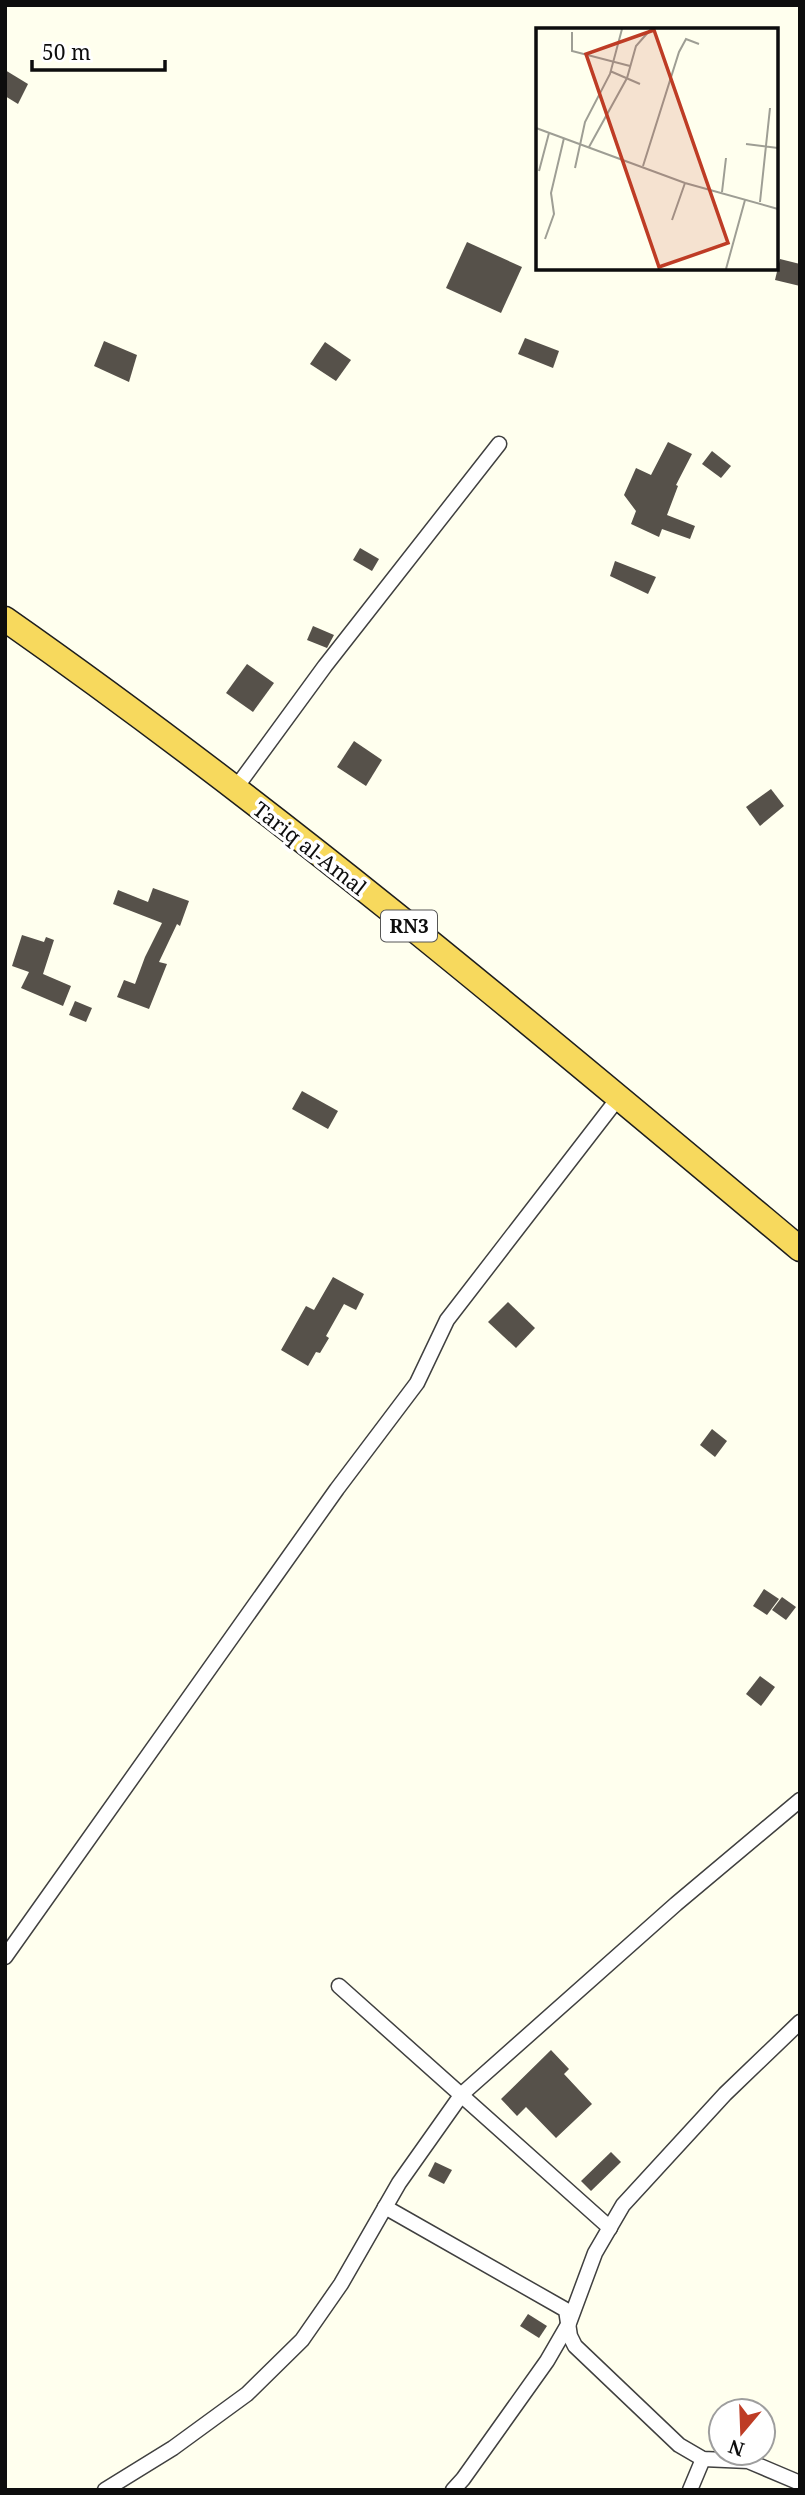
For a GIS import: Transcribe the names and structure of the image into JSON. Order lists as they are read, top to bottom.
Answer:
{
  "streets": {
    "highway": ["Tariq al-Amal", "RN3"]
  },
  "scale_bar": "50 m",
  "north": "bottom"
}
